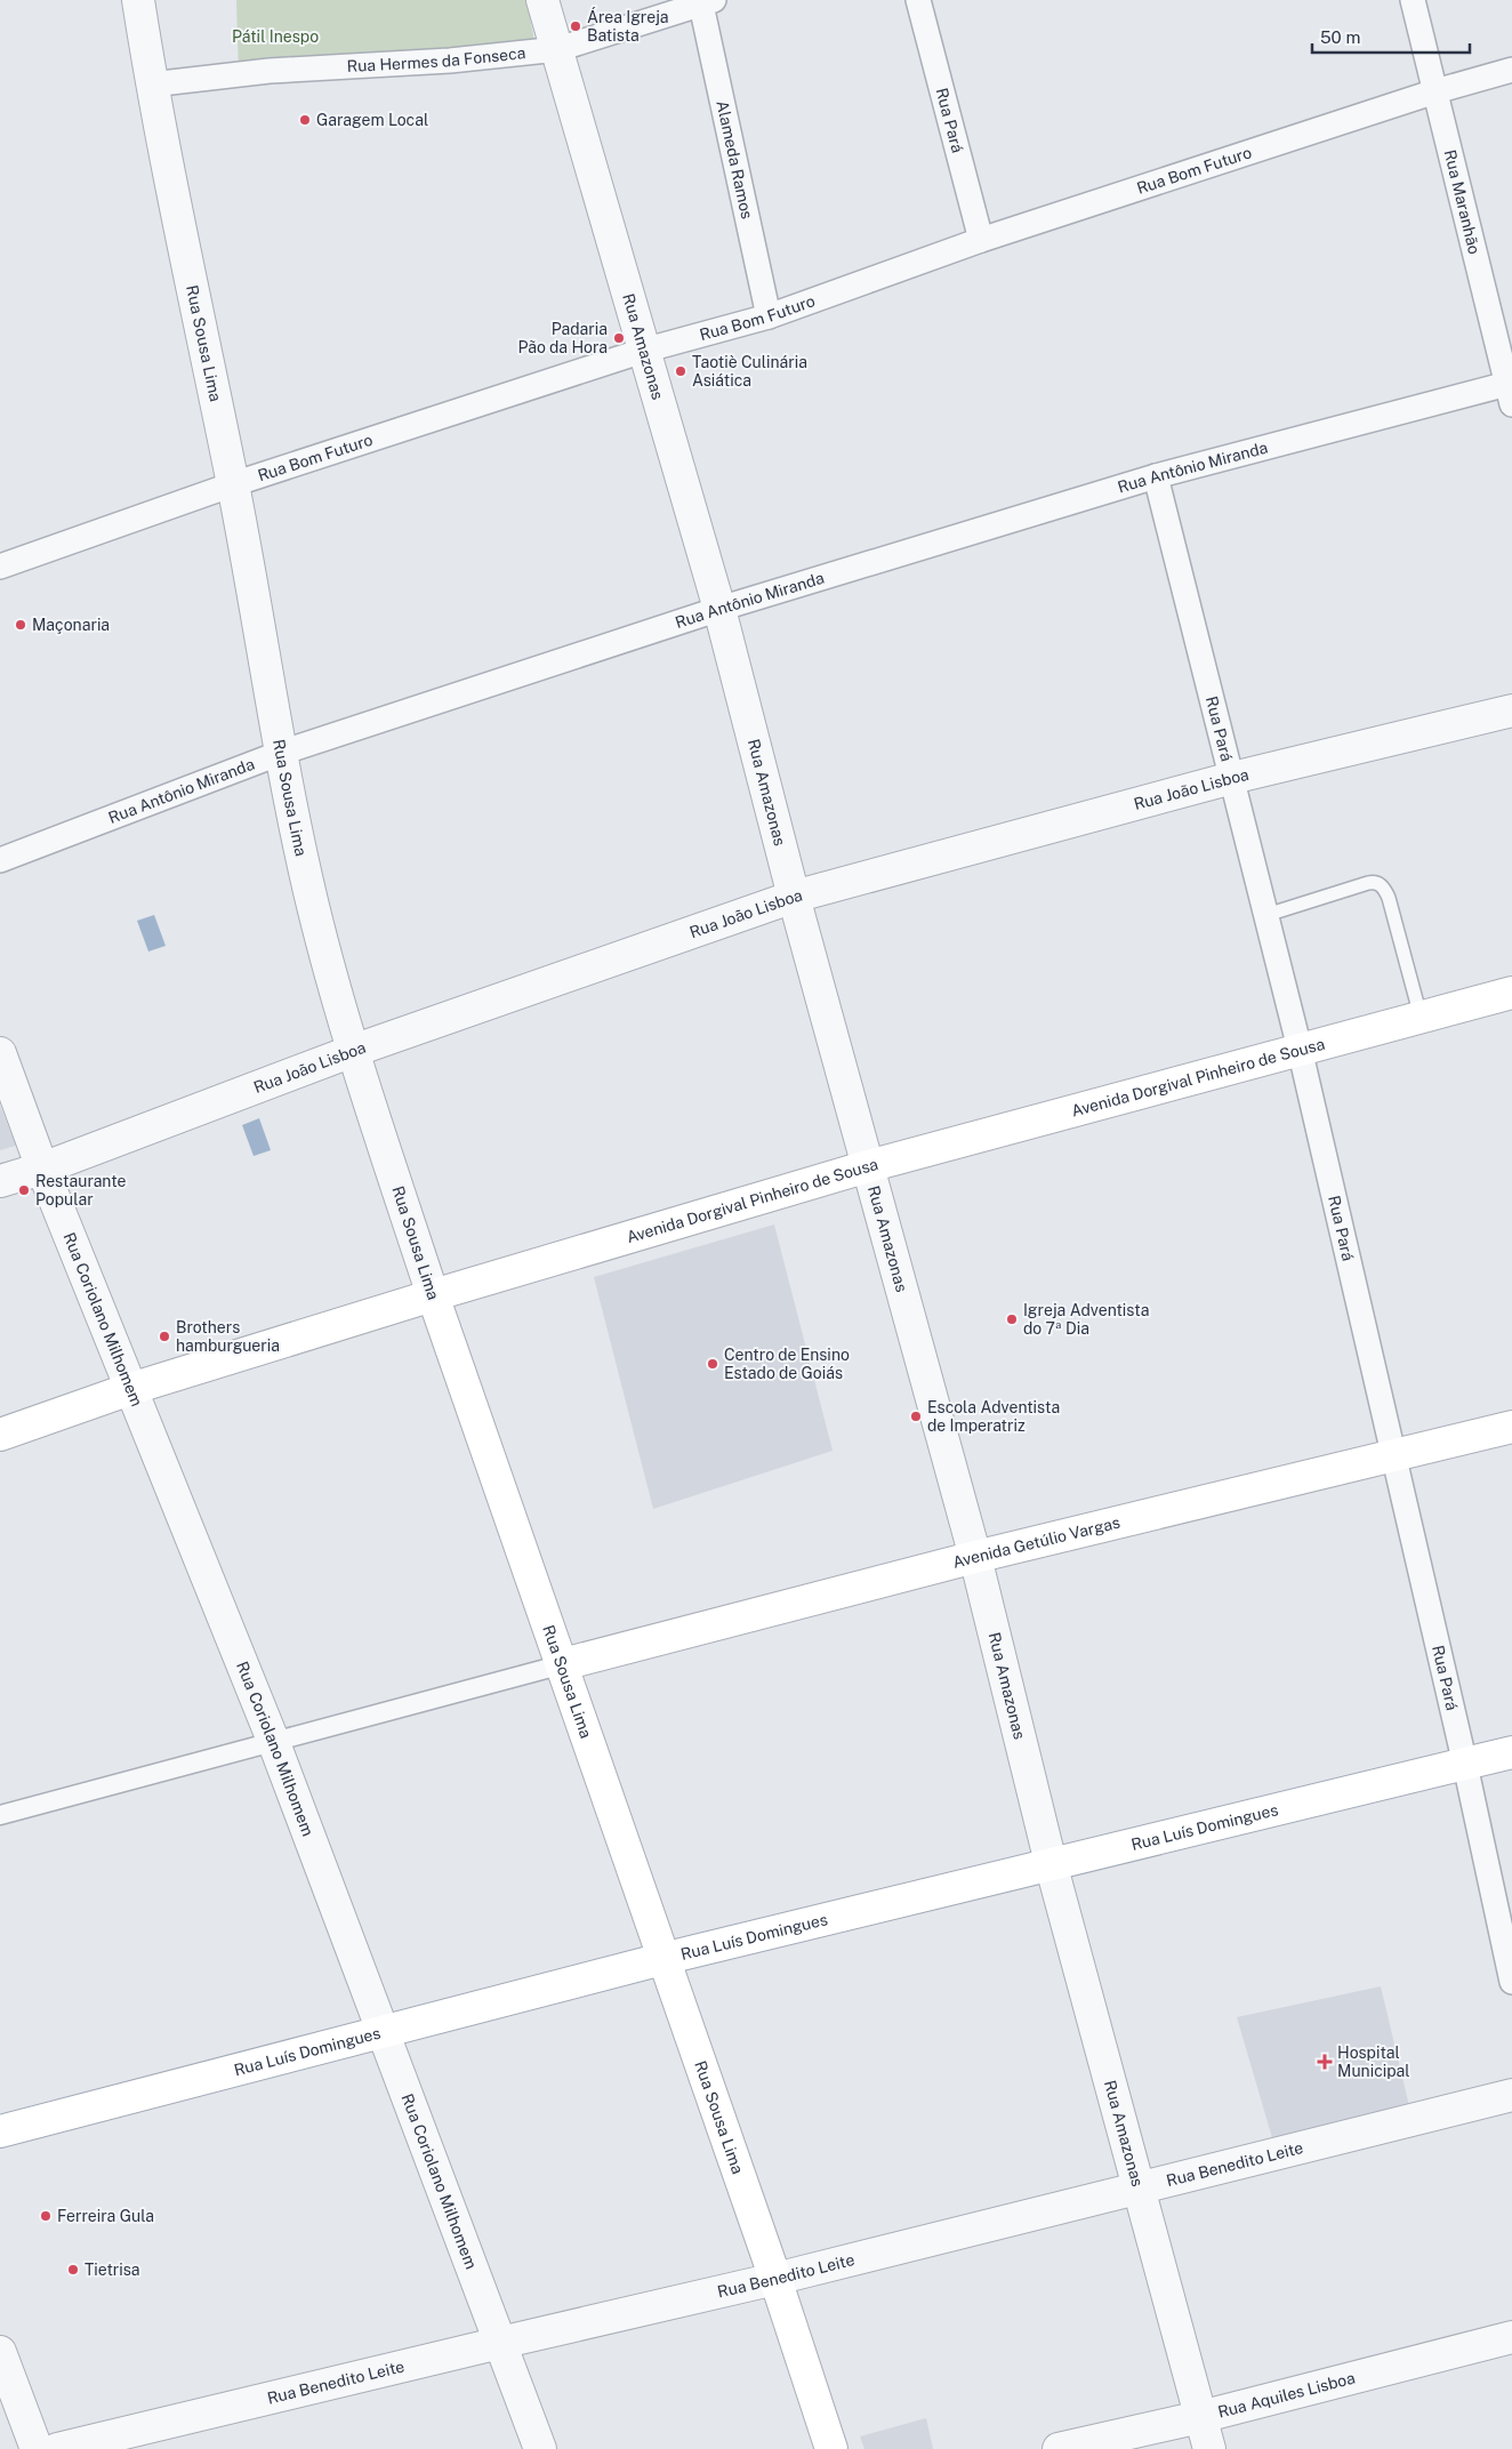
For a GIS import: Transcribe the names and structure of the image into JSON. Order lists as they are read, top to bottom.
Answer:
{
  "streets": {
    "main road": [
      "Rua Sousa Lima",
      "Avenida Dorgival Pinheiro de Sousa",
      "Avenida Getúlio Vargas",
      "Rua Luís Domingues"
    ],
    "street": [
      "Rua Hermes da Fonseca",
      "Rua Pará",
      "Alameda Ramos",
      "Rua Bom Futuro",
      "Rua Maranhão",
      "Rua Amazonas",
      "Rua Antônio Miranda",
      "Rua João Lisboa",
      "Rua Coriolano Milhomem",
      "Rua Benedito Leite",
      "Rua Aquiles Lisboa"
    ]
  },
  "crossings": [
    ["Rua Hermes da Fonseca", "Alameda Ramos"],
    ["Rua Hermes da Fonseca", "Rua Sousa Lima"],
    ["Rua Hermes da Fonseca", "Rua Amazonas"],
    ["Rua Pará", "Rua Bom Futuro"],
    ["Rua Pará", "Rua Antônio Miranda"],
    ["Rua Pará", "Rua João Lisboa"],
    ["Rua Pará", "Avenida Dorgival Pinheiro de Sousa"],
    ["Rua Pará", "Avenida Getúlio Vargas"],
    ["Rua Pará", "Rua Luís Domingues"],
    ["Alameda Ramos", "Rua Bom Futuro"],
    ["Rua Bom Futuro", "Rua Maranhão"],
    ["Rua Bom Futuro", "Rua Sousa Lima"],
    ["Rua Bom Futuro", "Rua Amazonas"],
    ["Rua Maranhão", "Rua Antônio Miranda"],
    ["Rua Sousa Lima", "Rua Antônio Miranda"],
    ["Rua Sousa Lima", "Rua João Lisboa"],
    ["Rua Sousa Lima", "Avenida Dorgival Pinheiro de Sousa"],
    ["Rua Sousa Lima", "Avenida Getúlio Vargas"],
    ["Rua Sousa Lima", "Rua Luís Domingues"],
    ["Rua Sousa Lima", "Rua Benedito Leite"],
    ["Rua Amazonas", "Rua Antônio Miranda"],
    ["Rua Amazonas", "Rua João Lisboa"],
    ["Rua Amazonas", "Avenida Dorgival Pinheiro de Sousa"],
    ["Rua Amazonas", "Avenida Getúlio Vargas"],
    ["Rua Amazonas", "Rua Luís Domingues"],
    ["Rua Amazonas", "Rua Benedito Leite"],
    ["Rua Amazonas", "Rua Aquiles Lisboa"],
    ["Rua João Lisboa", "Rua Coriolano Milhomem"],
    ["Avenida Dorgival Pinheiro de Sousa", "Rua Coriolano Milhomem"],
    ["Rua Coriolano Milhomem", "Rua Luís Domingues"],
    ["Rua Coriolano Milhomem", "Rua Benedito Leite"]
  ],
  "parks": ["Pátil Inespo"],
  "places": {
    "other": [
      "Área Igreja Batista",
      "Garagem Local",
      "Padaria Pão da Hora",
      "Taotiè Culinária Asiática",
      "Maçonaria",
      "Restaurante Popular",
      "Igreja Adventista do 7ª Dia",
      "Brothers hamburgueria",
      "Centro de Ensino Estado de Goiás",
      "Escola Adventista de Imperatriz",
      "Ferreira Gula",
      "Tietrisa"
    ],
    "health": ["Hospital Municipal"]
  },
  "scale_bar": "50 m"
}
